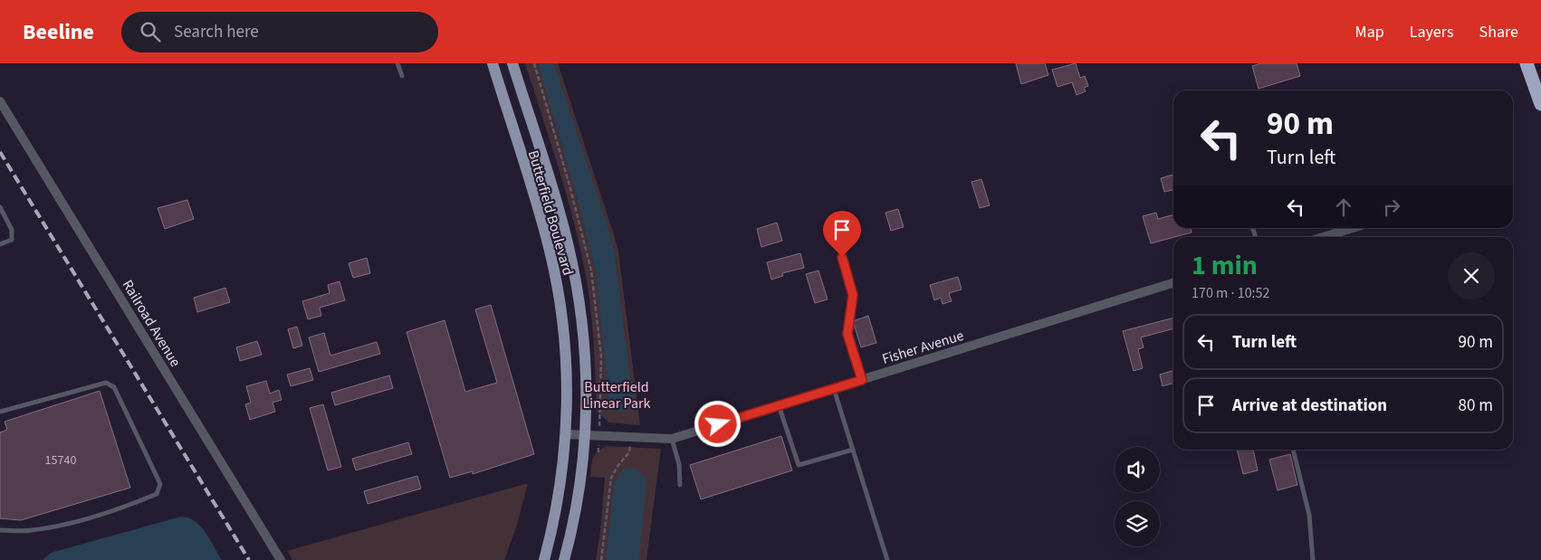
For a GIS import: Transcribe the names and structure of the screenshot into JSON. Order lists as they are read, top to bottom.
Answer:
{
  "streets": {
    "main road": ["Butterfield Boulevard"],
    "street": ["Railroad Avenue", "Fisher Avenue"]
  },
  "crossings": [
    ["Butterfield Boulevard", "Fisher Avenue"]
  ],
  "parks": ["Butterfield Linear Park"],
  "house_numbers": ["15740"],
  "page": {
    "header": "Beeline",
    "search": "Search here",
    "nav": ["Map", "Layers", "Share"],
    "turn": ["90 m", "Turn left"],
    "heading": ["1 min", "170 m · 10:52"],
    "list": [
      {
        "name": "Turn left",
        "value": "90 m"
      },
      {
        "name": "Arrive at destination",
        "value": "80 m"
      }
    ]
  }
}
